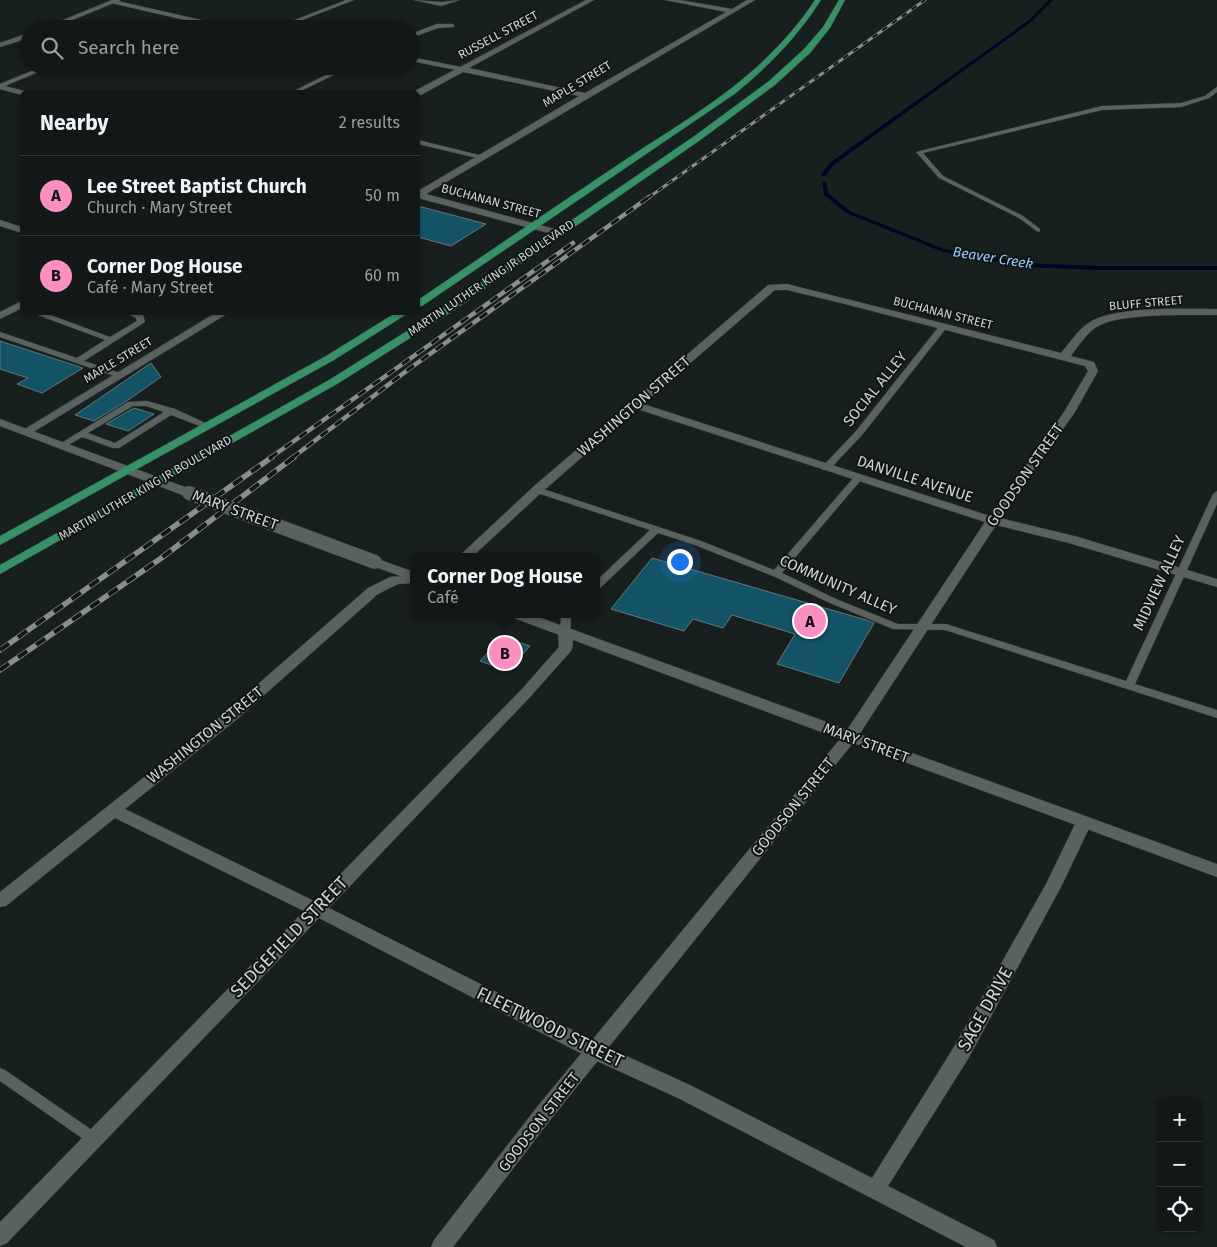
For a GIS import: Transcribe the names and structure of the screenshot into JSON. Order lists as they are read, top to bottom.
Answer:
{
  "streets": {
    "main road": ["MARTIN LUTHER KING JR BOULEVARD"],
    "street": [
      "RUSSELL STREET",
      "MAPLE STREET",
      "BUCHANAN STREET",
      "BLUFF STREET",
      "WASHINGTON STREET",
      "GOODSON STREET",
      "DANVILLE AVENUE",
      "MARY STREET",
      "SEDGEFIELD STREET",
      "SAGE DRIVE",
      "FLEETWOOD STREET"
    ],
    "lane": ["SOCIAL ALLEY", "MIDVIEW ALLEY", "COMMUNITY ALLEY"]
  },
  "crossings": [
    ["MAPLE STREET", "MARY STREET"],
    ["BUCHANAN STREET", "MARTIN LUTHER KING JR BOULEVARD"],
    ["BUCHANAN STREET", "BLUFF STREET"],
    ["BUCHANAN STREET", "SOCIAL ALLEY"],
    ["BUCHANAN STREET", "WASHINGTON STREET"],
    ["BUCHANAN STREET", "GOODSON STREET"],
    ["MARTIN LUTHER KING JR BOULEVARD", "MARY STREET"],
    ["BLUFF STREET", "GOODSON STREET"],
    ["SOCIAL ALLEY", "DANVILLE AVENUE"],
    ["WASHINGTON STREET", "DANVILLE AVENUE"],
    ["WASHINGTON STREET", "COMMUNITY ALLEY"],
    ["WASHINGTON STREET", "FLEETWOOD STREET"],
    ["GOODSON STREET", "DANVILLE AVENUE"],
    ["GOODSON STREET", "MARY STREET"],
    ["GOODSON STREET", "COMMUNITY ALLEY"],
    ["GOODSON STREET", "FLEETWOOD STREET"],
    ["DANVILLE AVENUE", "MIDVIEW ALLEY"],
    ["MARY STREET", "SEDGEFIELD STREET"],
    ["MARY STREET", "SAGE DRIVE"],
    ["MIDVIEW ALLEY", "COMMUNITY ALLEY"],
    ["SEDGEFIELD STREET", "FLEETWOOD STREET"],
    ["SAGE DRIVE", "FLEETWOOD STREET"]
  ],
  "water": ["Beaver Creek"],
  "page": {
    "search": "Search here",
    "heading": ["Nearby", "2 results"],
    "list": [
      {
        "mark": "A",
        "name": "Lee Street Baptist Church",
        "note": "Church · Mary Street",
        "value": "50 m"
      },
      {
        "mark": "B",
        "name": "Corner Dog House",
        "note": "Café · Mary Street",
        "value": "60 m"
      }
    ],
    "popup": ["Corner Dog House", "Café"],
    "pins": ["A", "B"],
    "map_buttons": ["+", "−"]
  }
}
